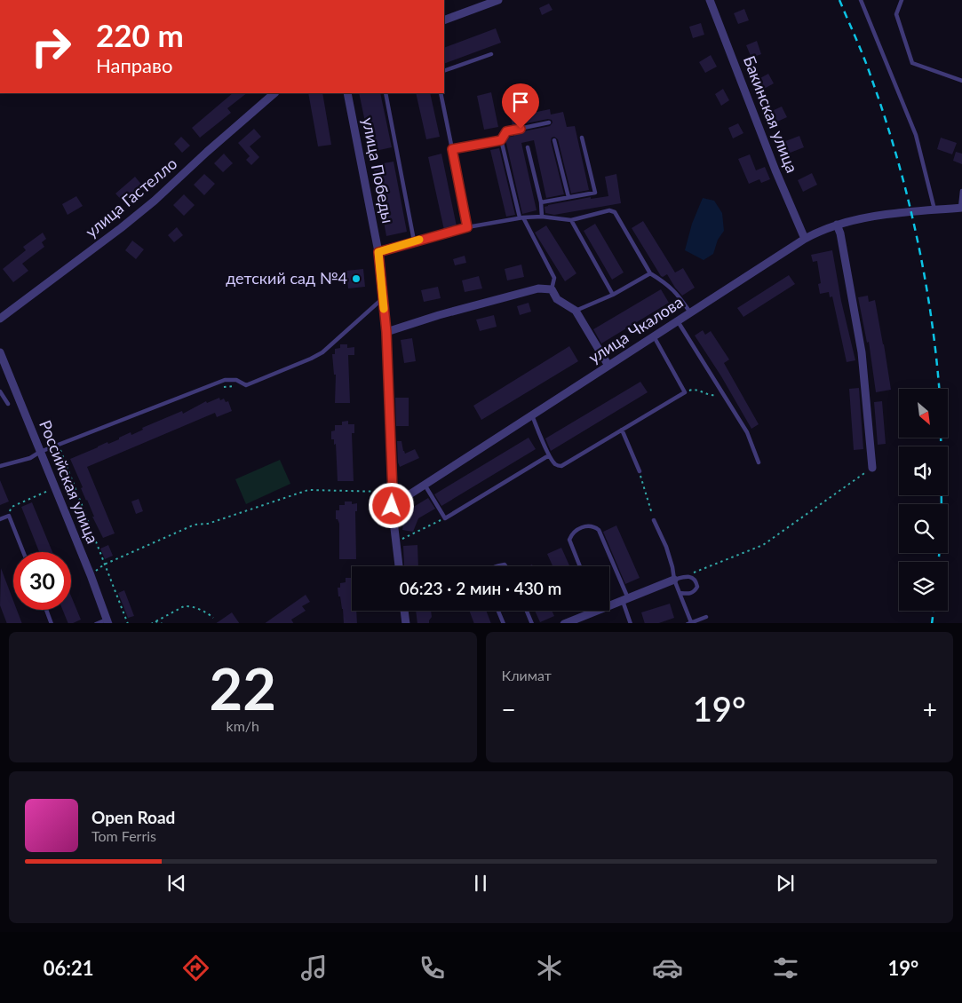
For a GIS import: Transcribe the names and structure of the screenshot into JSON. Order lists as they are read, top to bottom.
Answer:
{
  "streets": {
    "street": [
      "Бакинская улица",
      "улица Победы",
      "улица Гастелло",
      "улица Чкалова",
      "Российская улица"
    ]
  },
  "crossings": [
    ["Бакинская улица", "улица Чкалова"],
    ["улица Победы", "улица Чкалова"]
  ],
  "places": ["детский сад №4"],
  "north": "bottom right",
  "page": {
    "turn": ["220 m", "Направо"],
    "limit": "30",
    "trip": "06:23 · 2 мин · 430 m",
    "tile": [
      ["22", "km/h"],
      "Климат"
    ],
    "heat": ["−", "19°", "+"],
    "song": ["Open Road", "Tom Ferris"],
    "tabs": ["06:21", "19°"]
  }
}
